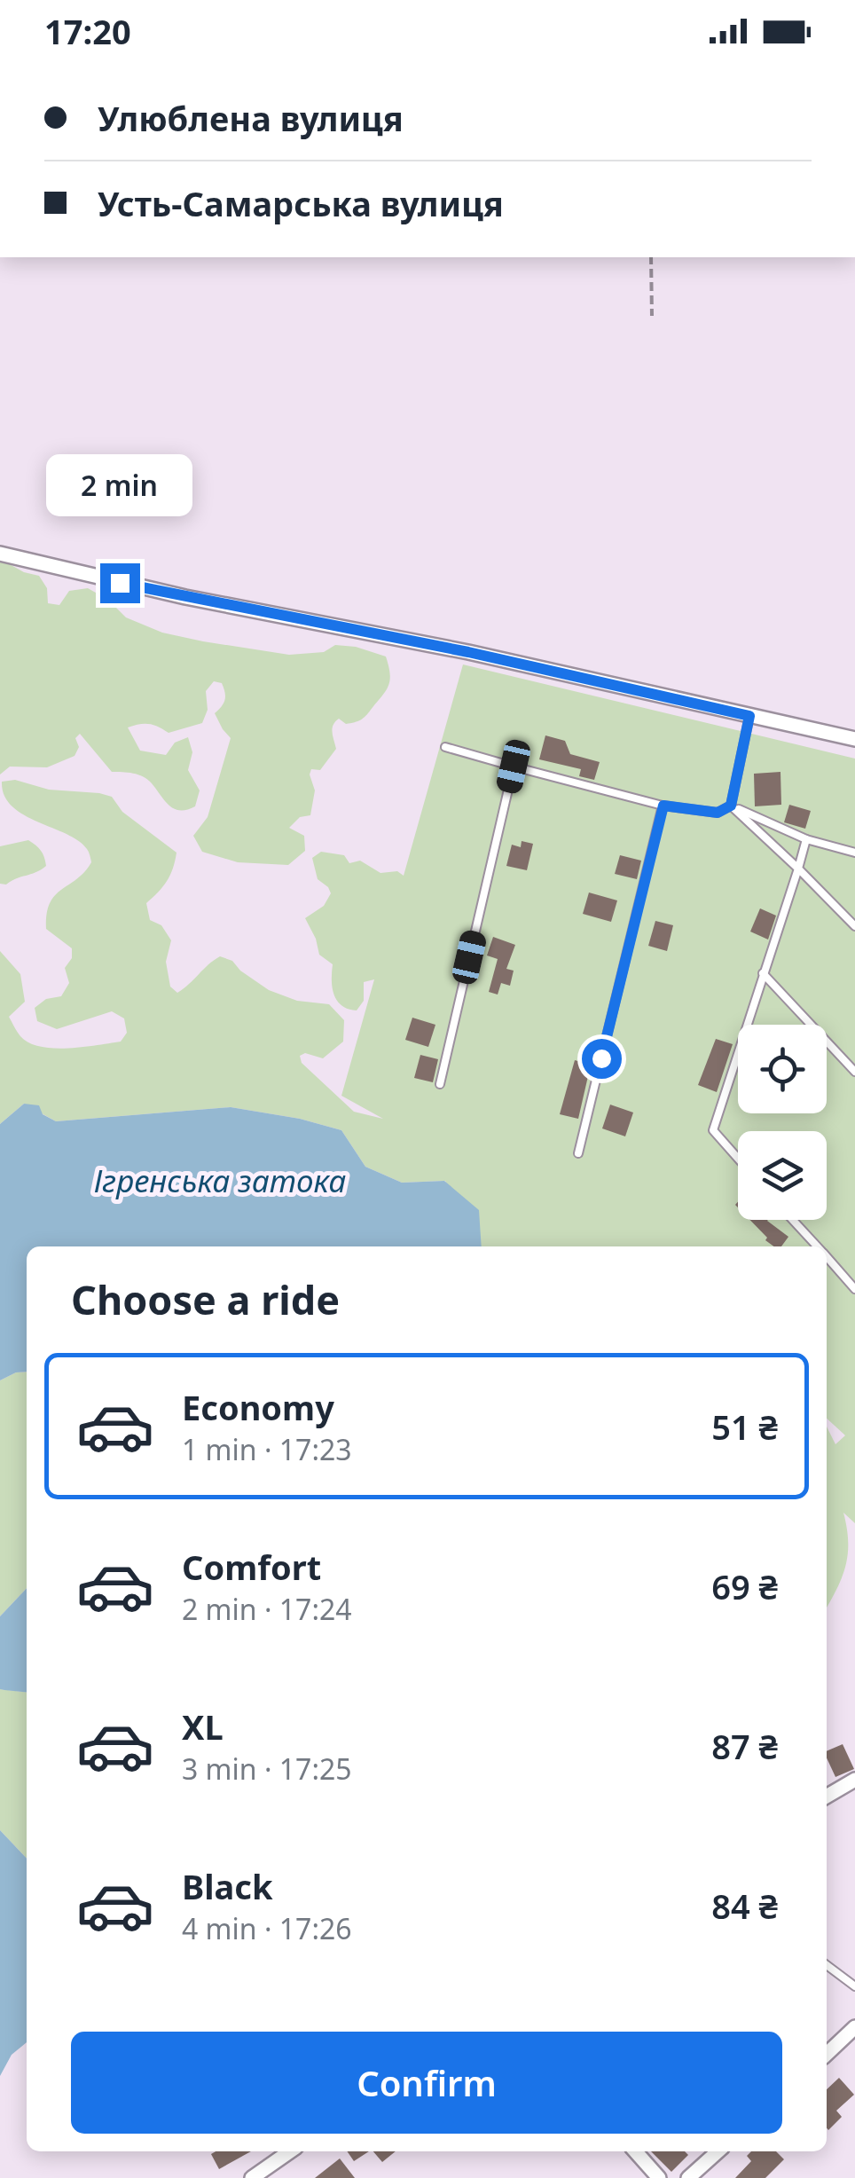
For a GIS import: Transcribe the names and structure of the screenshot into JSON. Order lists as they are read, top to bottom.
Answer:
{
  "water": ["Ігренська затока"],
  "page": {
    "status": "17:20",
    "banner": ["Улюблена вулиця", "Усть-Самарська вулиця"],
    "bubble": "2 min",
    "heading": "Choose a ride",
    "list": [
      {
        "name": "Economy",
        "note": "1 min · 17:23",
        "value": "51 ₴"
      },
      {
        "name": "Comfort",
        "note": "2 min · 17:24",
        "value": "69 ₴"
      },
      {
        "name": "XL",
        "note": "3 min · 17:25",
        "value": "87 ₴"
      },
      {
        "name": "Black",
        "note": "4 min · 17:26",
        "value": "84 ₴"
      }
    ],
    "buttons": "Confirm"
  }
}
